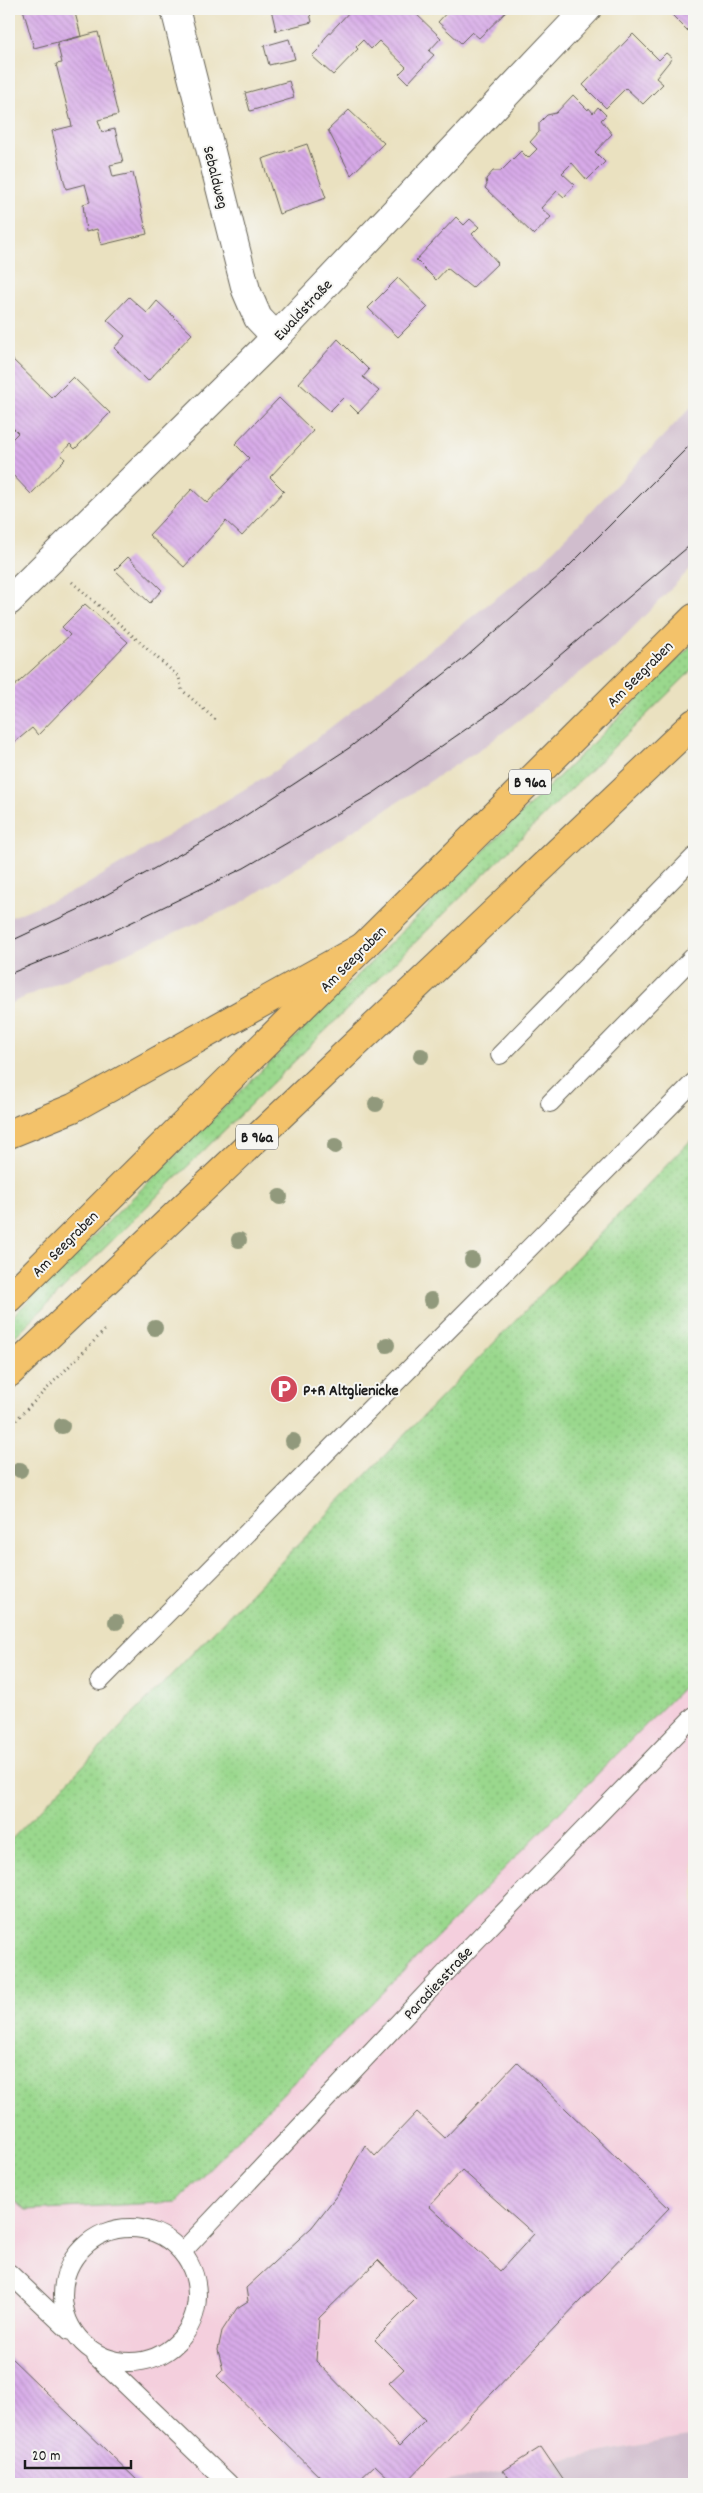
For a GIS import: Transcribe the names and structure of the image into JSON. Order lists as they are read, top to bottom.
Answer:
{
  "streets": {
    "main road": ["Am Seegraben", "B 96a"],
    "street": ["Sebaldweg", "Ewaldstraße"],
    "lane": ["Paradiesstraße"]
  },
  "crossings": [
    ["Sebaldweg", "Ewaldstraße"]
  ],
  "places": {
    "parking": ["P+R Altglienicke"]
  },
  "scale_bar": "20 m"
}
